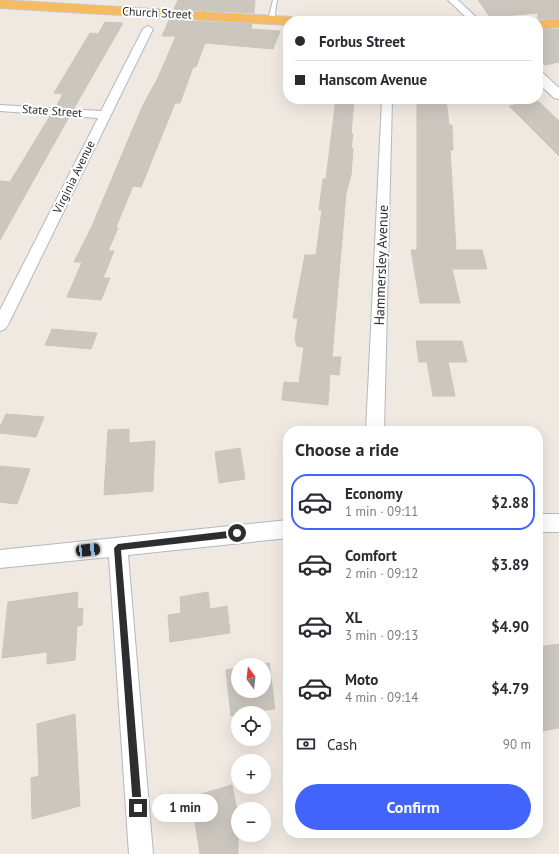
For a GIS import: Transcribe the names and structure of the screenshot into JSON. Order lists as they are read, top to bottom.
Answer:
{
  "streets": {
    "highway": ["Church Street"],
    "street": ["State Street", "Virginia Avenue", "Hammersley Avenue"]
  },
  "crossings": [
    ["State Street", "Virginia Avenue"]
  ],
  "north": "top",
  "page": {
    "banner": ["Forbus Street", "Hanscom Avenue"],
    "heading": "Choose a ride",
    "list": [
      {
        "name": "Economy",
        "note": "1 min · 09:11",
        "value": "$2.88"
      },
      {
        "name": "Comfort",
        "note": "2 min · 09:12",
        "value": "$3.89"
      },
      {
        "name": "XL",
        "note": "3 min · 09:13",
        "value": "$4.90"
      },
      {
        "name": "Moto",
        "note": "4 min · 09:14",
        "value": "$4.79"
      }
    ],
    "map_buttons": ["+", "−"],
    "pay": ["Cash", "90 m"],
    "buttons": "Confirm",
    "bubble": "1 min"
  }
}
